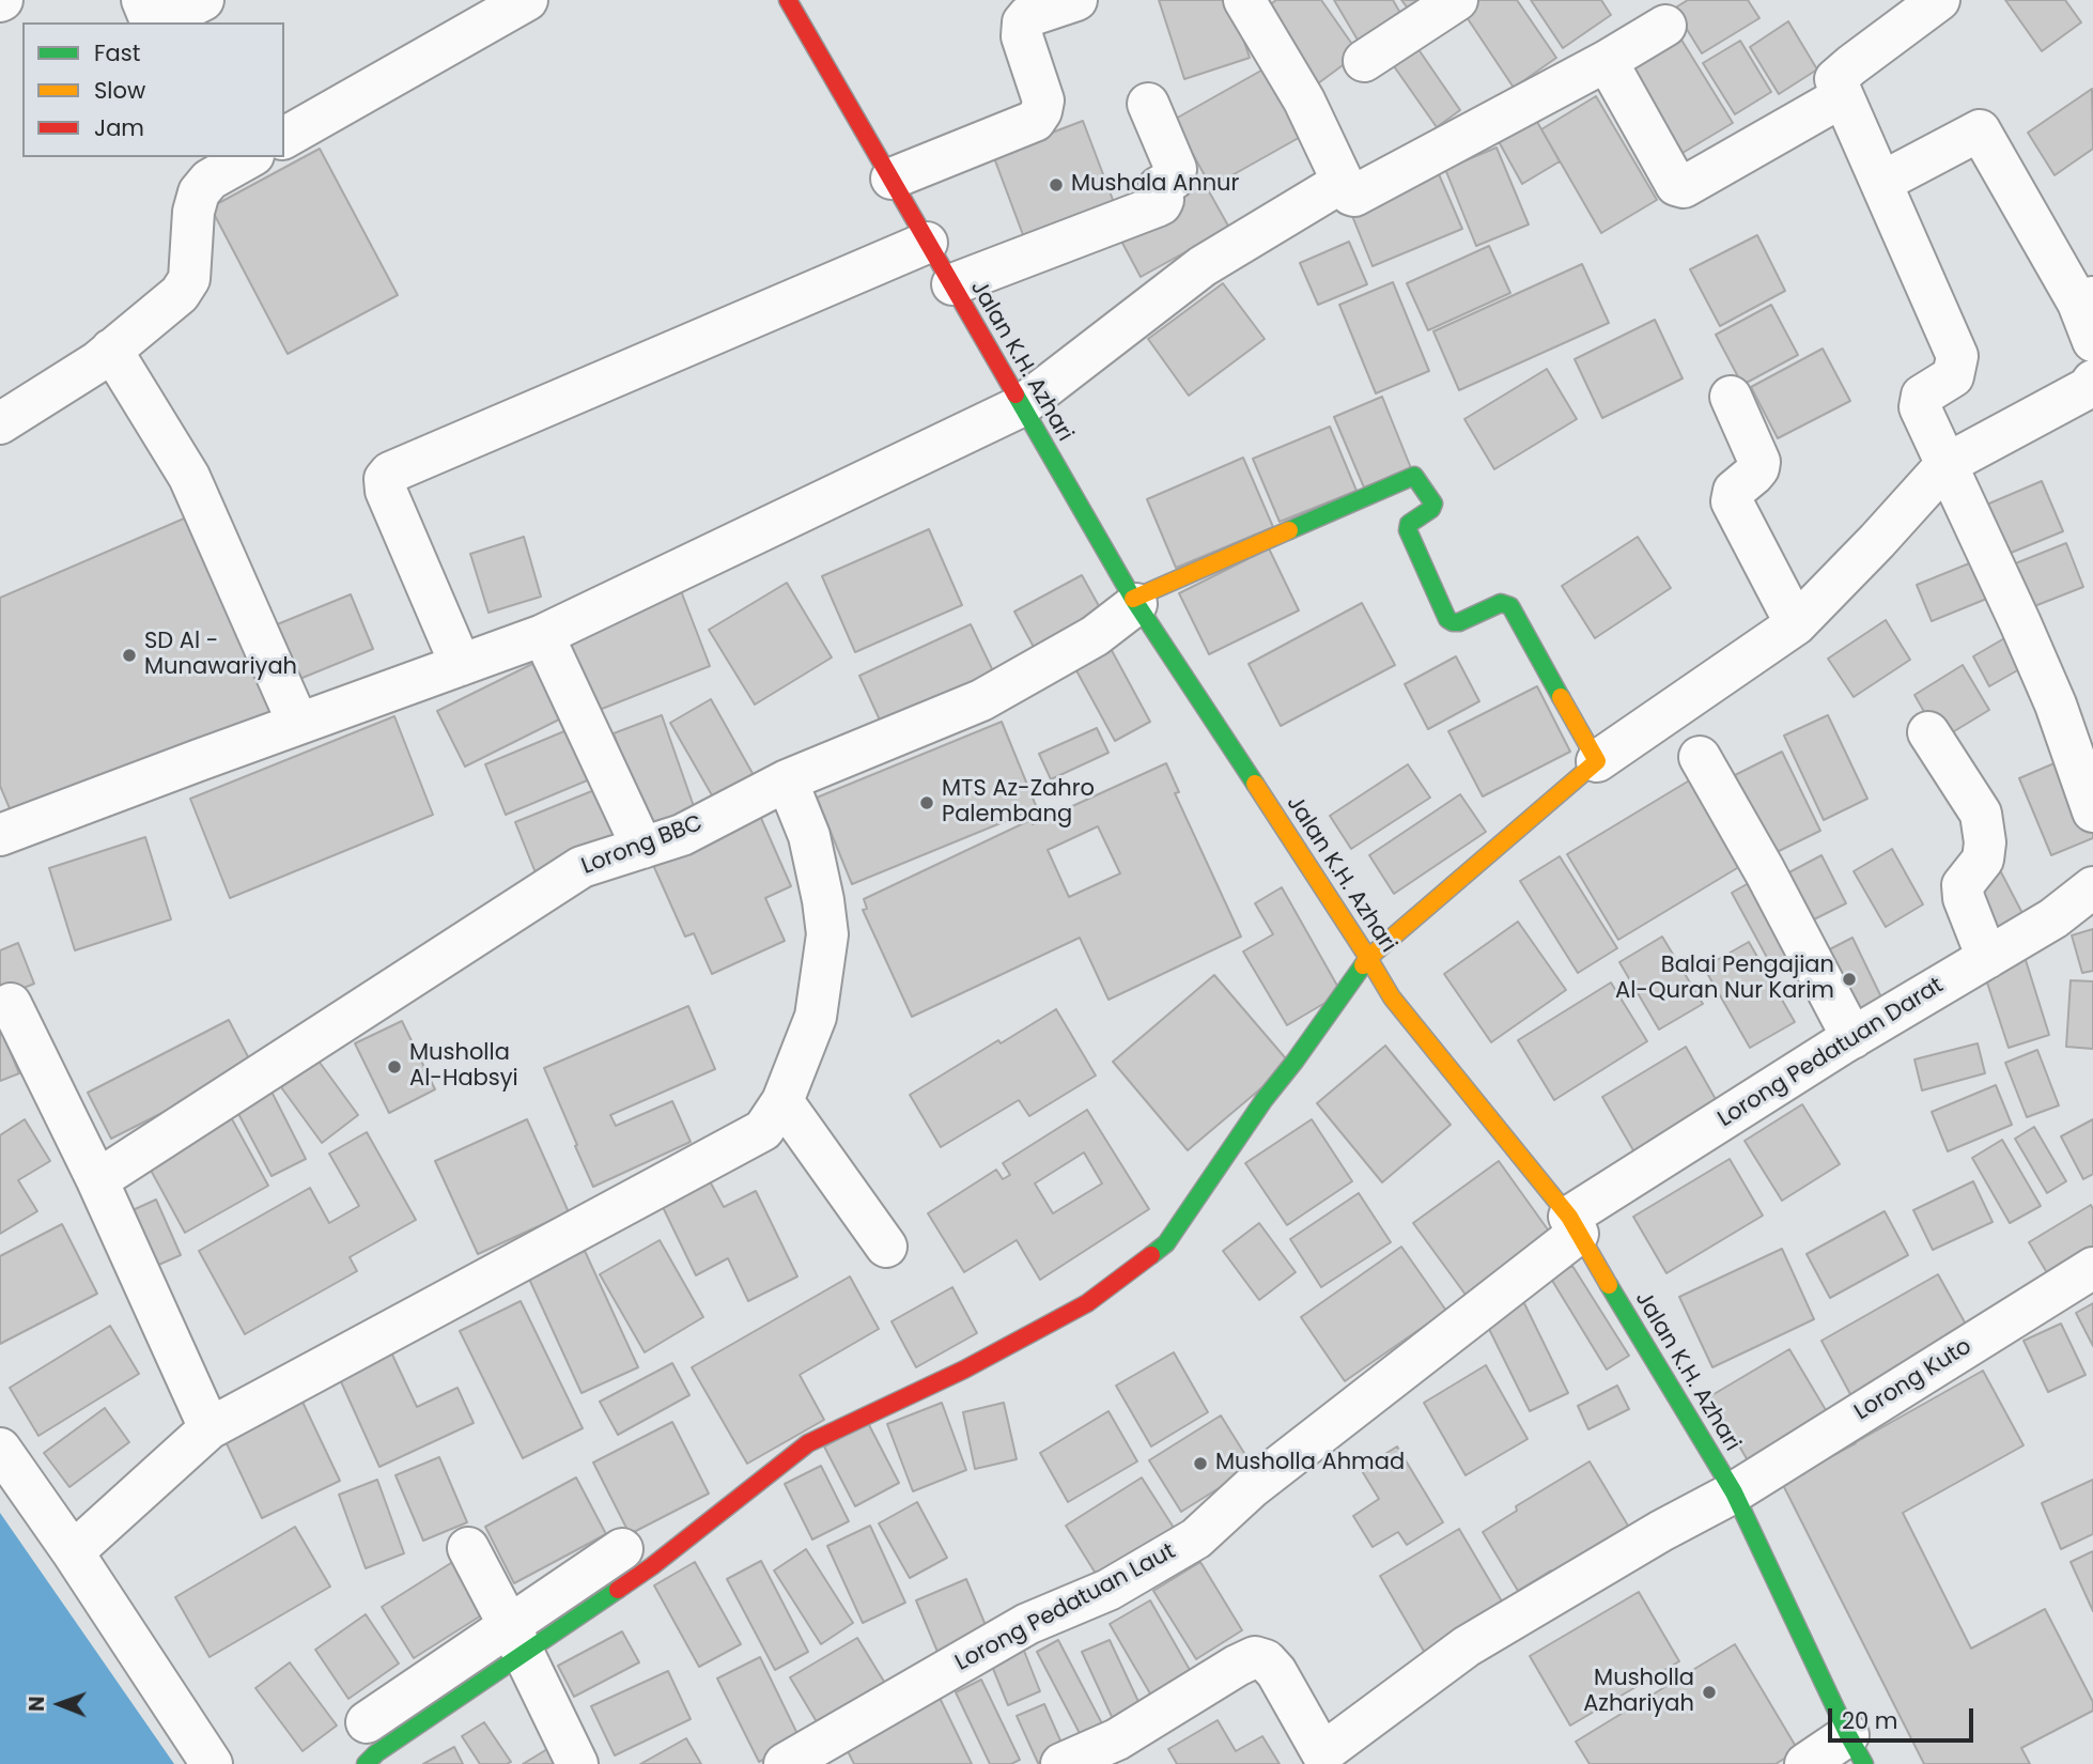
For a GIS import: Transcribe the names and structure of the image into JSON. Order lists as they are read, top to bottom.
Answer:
{
  "streets": {
    "street": [
      "Jalan K.H. Azhari",
      "Lorong BBC",
      "Lorong Pedatuan Darat",
      "Lorong Kuto",
      "Lorong Pedatuan Laut"
    ]
  },
  "crossings": [
    ["Jalan K.H. Azhari", "Lorong BBC"],
    ["Jalan K.H. Azhari", "Lorong Pedatuan Darat"],
    ["Jalan K.H. Azhari", "Lorong Kuto"],
    ["Jalan K.H. Azhari", "Lorong Pedatuan Laut"],
    ["Lorong Pedatuan Darat", "Lorong Pedatuan Laut"]
  ],
  "places": [
    "Mushala Annur",
    "SD Al - Munawariyah",
    "MTS Az-Zahro Palembang",
    "Balai Pengajian Al-Quran Nur Karim",
    "Musholla Al-Habsyi",
    "Musholla Ahmad",
    "Musholla Azhariyah"
  ],
  "legend": ["Fast", "Slow", "Jam"],
  "scale_bar": "20 m",
  "north": "left"
}
